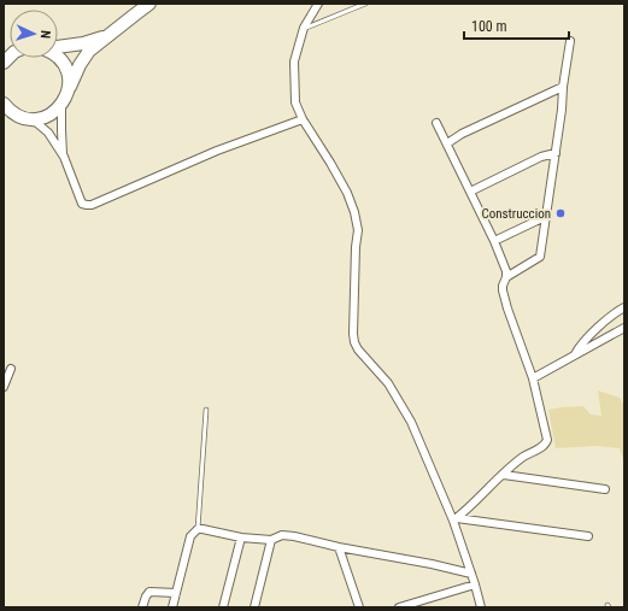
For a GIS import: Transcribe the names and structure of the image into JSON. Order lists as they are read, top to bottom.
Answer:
{
  "places": ["Construccion"],
  "scale_bar": "100 m",
  "north": "right"
}
